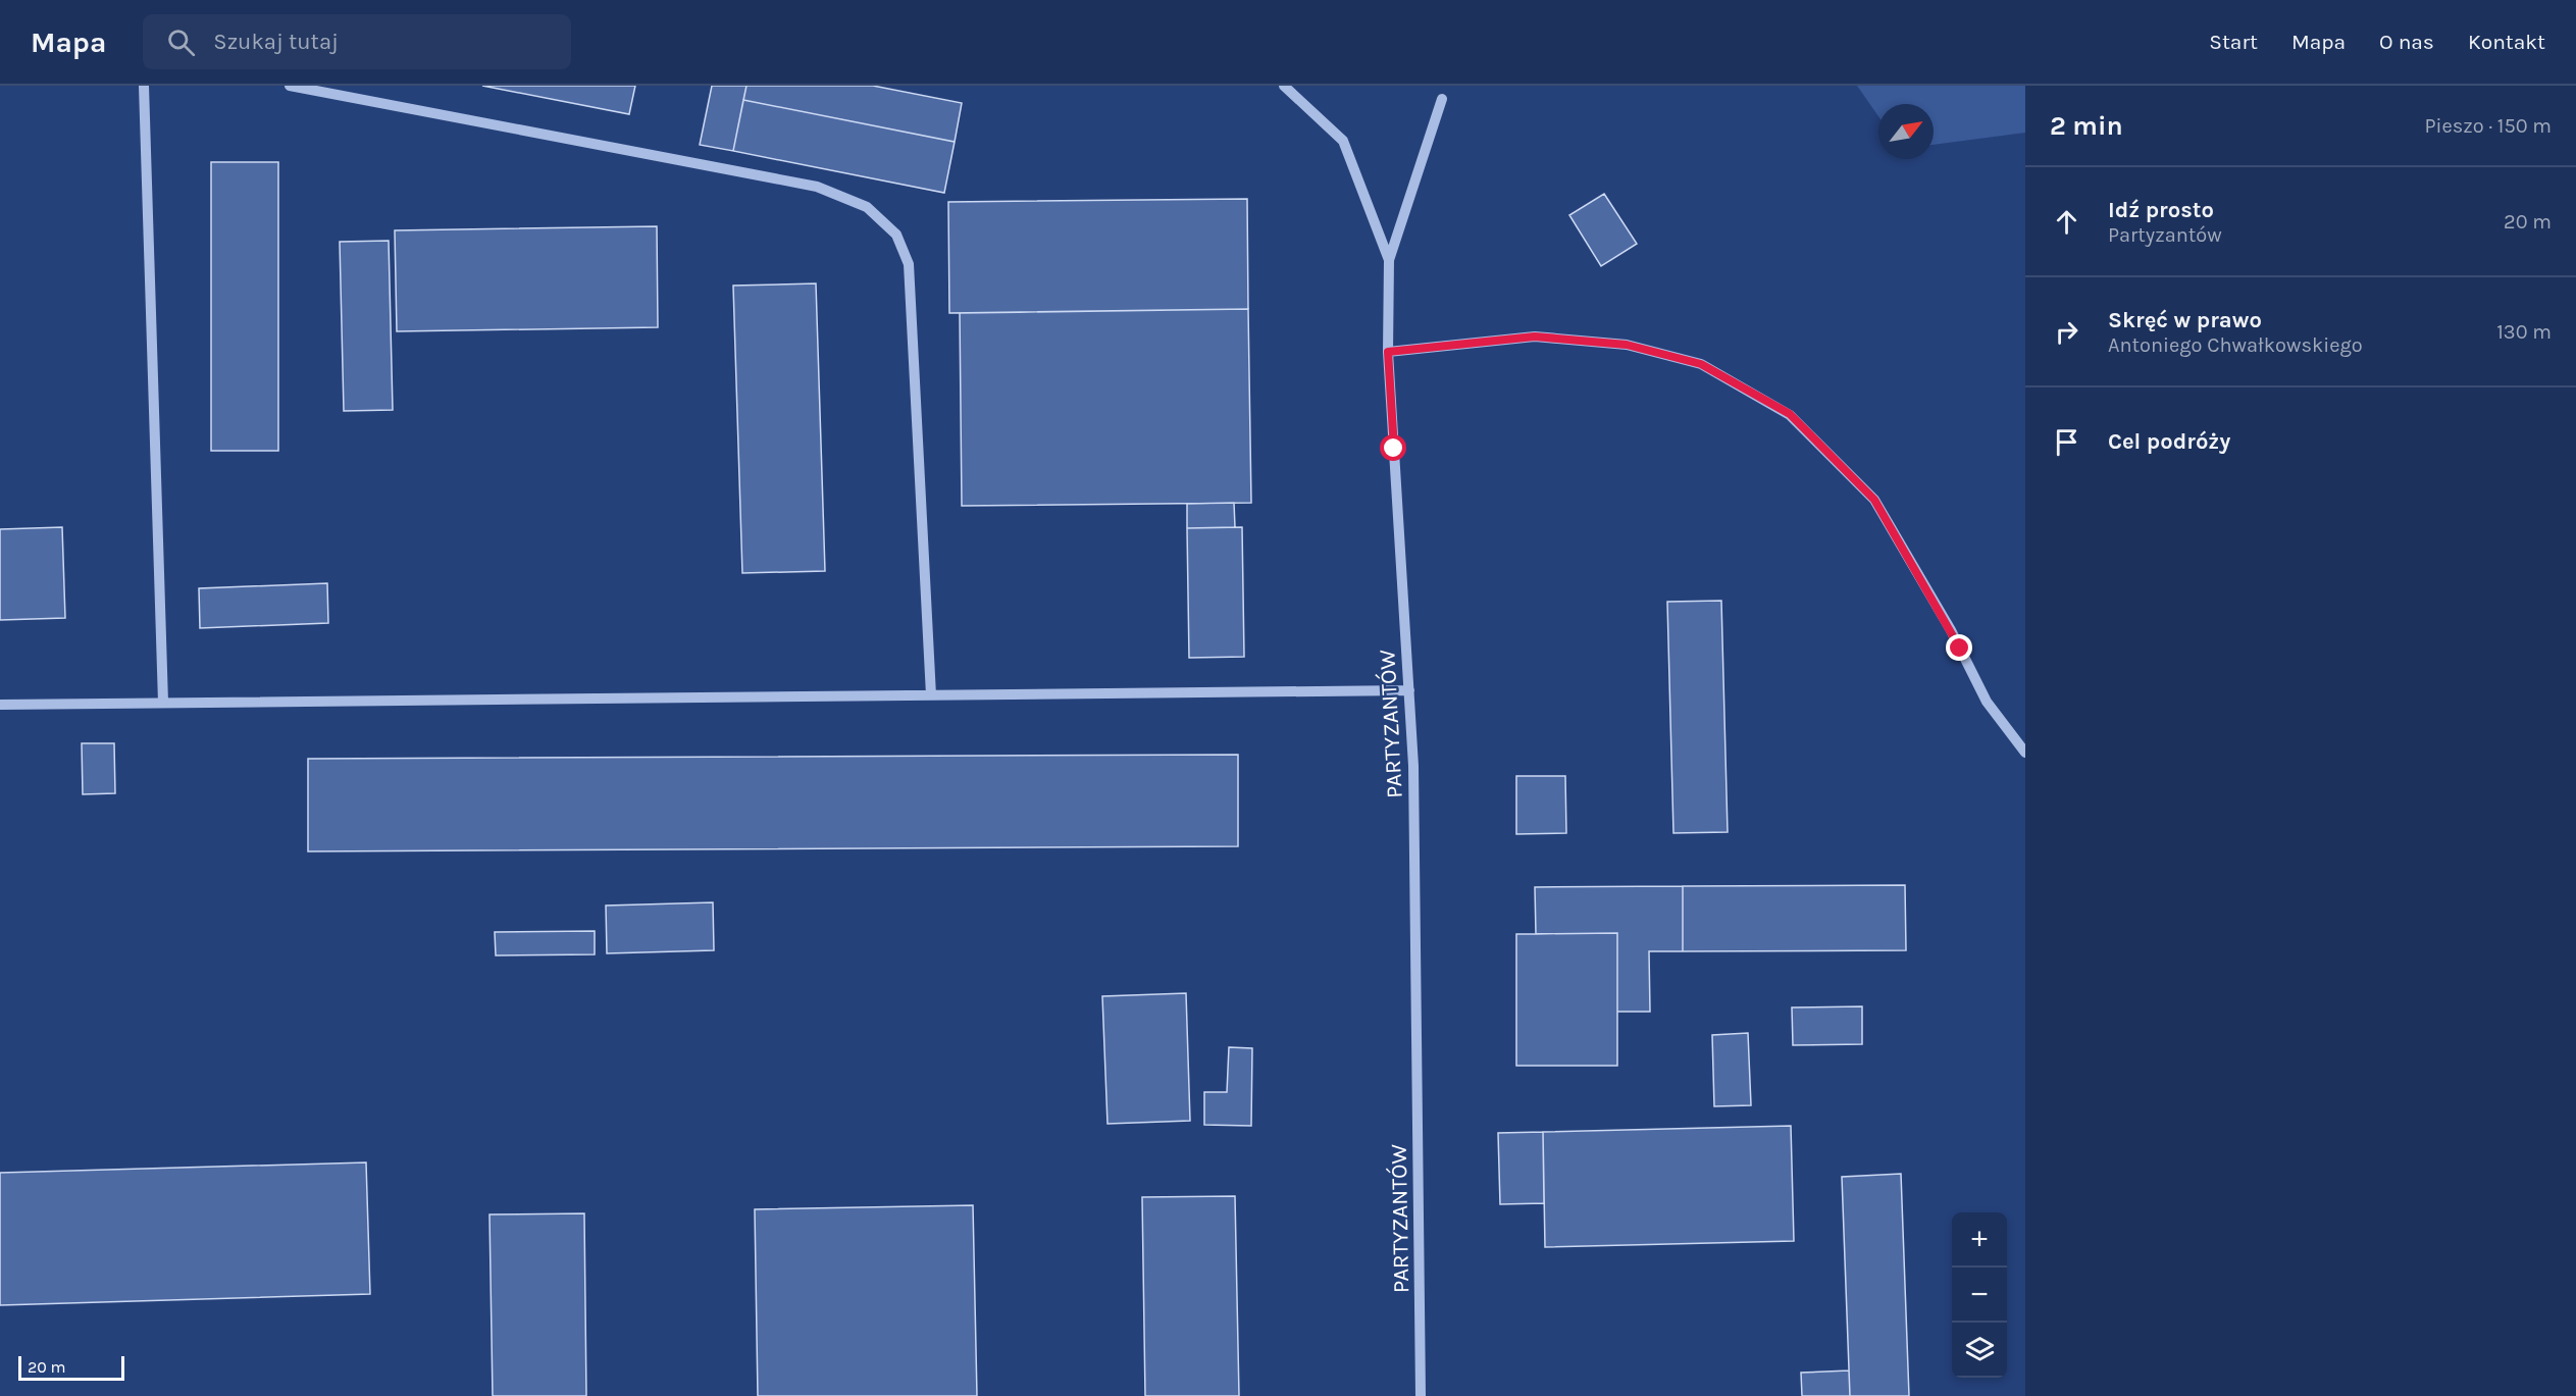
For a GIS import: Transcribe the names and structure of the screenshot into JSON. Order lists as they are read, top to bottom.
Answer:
{
  "streets": {
    "street": ["PARTYZANTÓW"]
  },
  "scale_bar": "20 m",
  "north": "top right",
  "page": {
    "header": "Mapa",
    "search": "Szukaj tutaj",
    "nav": [
      "Start",
      "Mapa",
      "O nas",
      "Kontakt"
    ],
    "heading": ["2 min", "Pieszo · 150 m"],
    "list": [
      ["Idź prosto", "Partyzantów", "20 m"],
      ["Skręć w prawo", "Antoniego Chwałkowskiego", "130 m"],
      "Cel podróży"
    ],
    "map_buttons": ["+", "−"],
    "scale": "20 m"
  }
}
